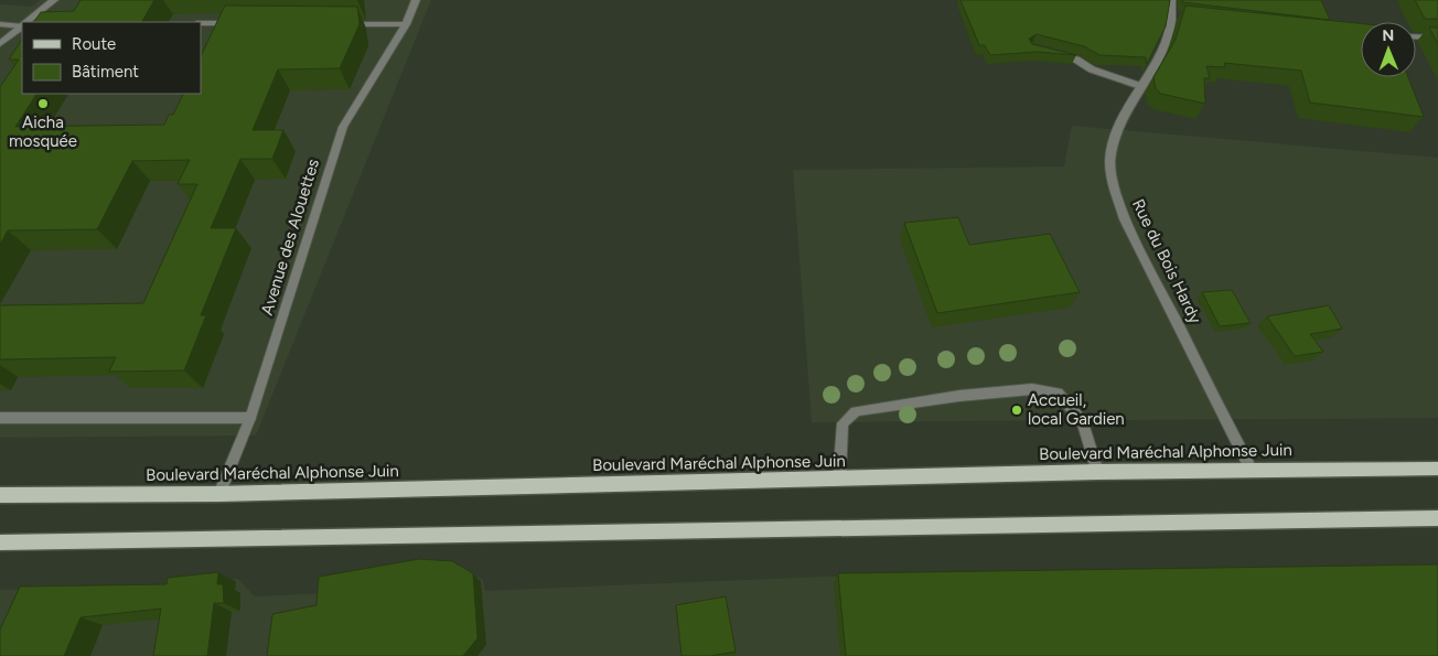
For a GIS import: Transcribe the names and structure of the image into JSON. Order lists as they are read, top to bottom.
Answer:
{
  "streets": {
    "main road": ["Boulevard Maréchal Alphonse Juin"],
    "street": ["Avenue des Alouettes", "Rue du Bois Hardy"]
  },
  "crossings": [
    ["Avenue des Alouettes", "Boulevard Maréchal Alphonse Juin"],
    ["Rue du Bois Hardy", "Boulevard Maréchal Alphonse Juin"]
  ],
  "places": ["Aicha mosquée", "Accueil, local Gardien"],
  "legend": ["Route", "Bâtiment"],
  "north": "top"
}
